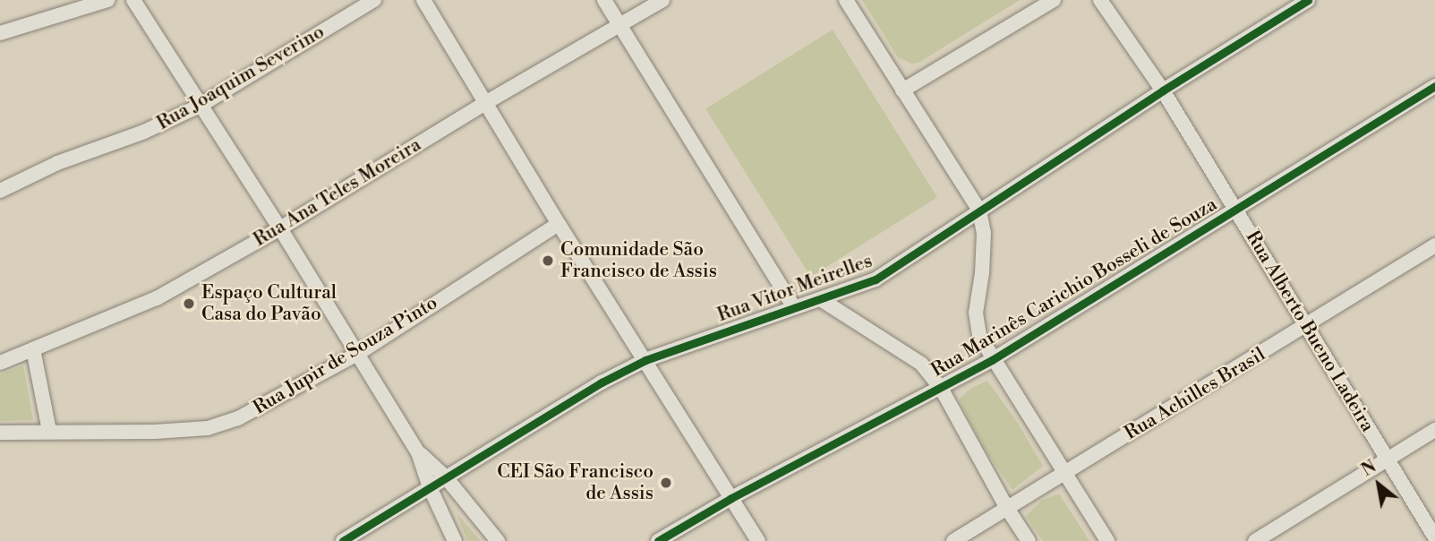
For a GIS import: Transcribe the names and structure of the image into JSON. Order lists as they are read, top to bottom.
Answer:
{
  "streets": {
    "street": [
      "Rua Joaquim Severino",
      "Rua Ana Teles Moreira",
      "Rua Marinês Carichio Bosseli de Souza",
      "Rua Vitor Meirelles",
      "Rua Alberto Bueno Ladeira",
      "Rua Jupir de Souza Pinto",
      "Rua Achilles Brasil"
    ]
  },
  "crossings": [
    ["Rua Marinês Carichio Bosseli de Souza", "Rua Alberto Bueno Ladeira"],
    ["Rua Vitor Meirelles", "Rua Alberto Bueno Ladeira"],
    ["Rua Alberto Bueno Ladeira", "Rua Achilles Brasil"]
  ],
  "places": ["Comunidade São Francisco de Assis", "Espaço Cultural Casa do Pavão", "CEI São Francisco de Assis"],
  "north": "top left"
}
